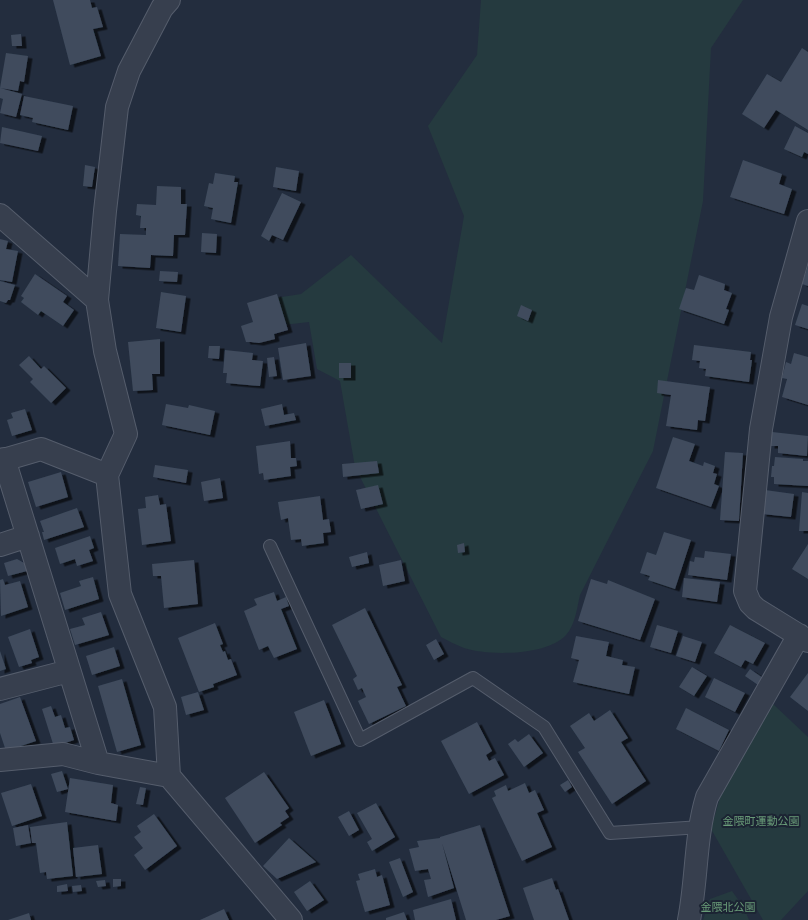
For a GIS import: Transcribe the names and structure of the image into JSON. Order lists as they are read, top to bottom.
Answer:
{
  "parks": ["金隈町運動公園", "金隈北公園"]
}
